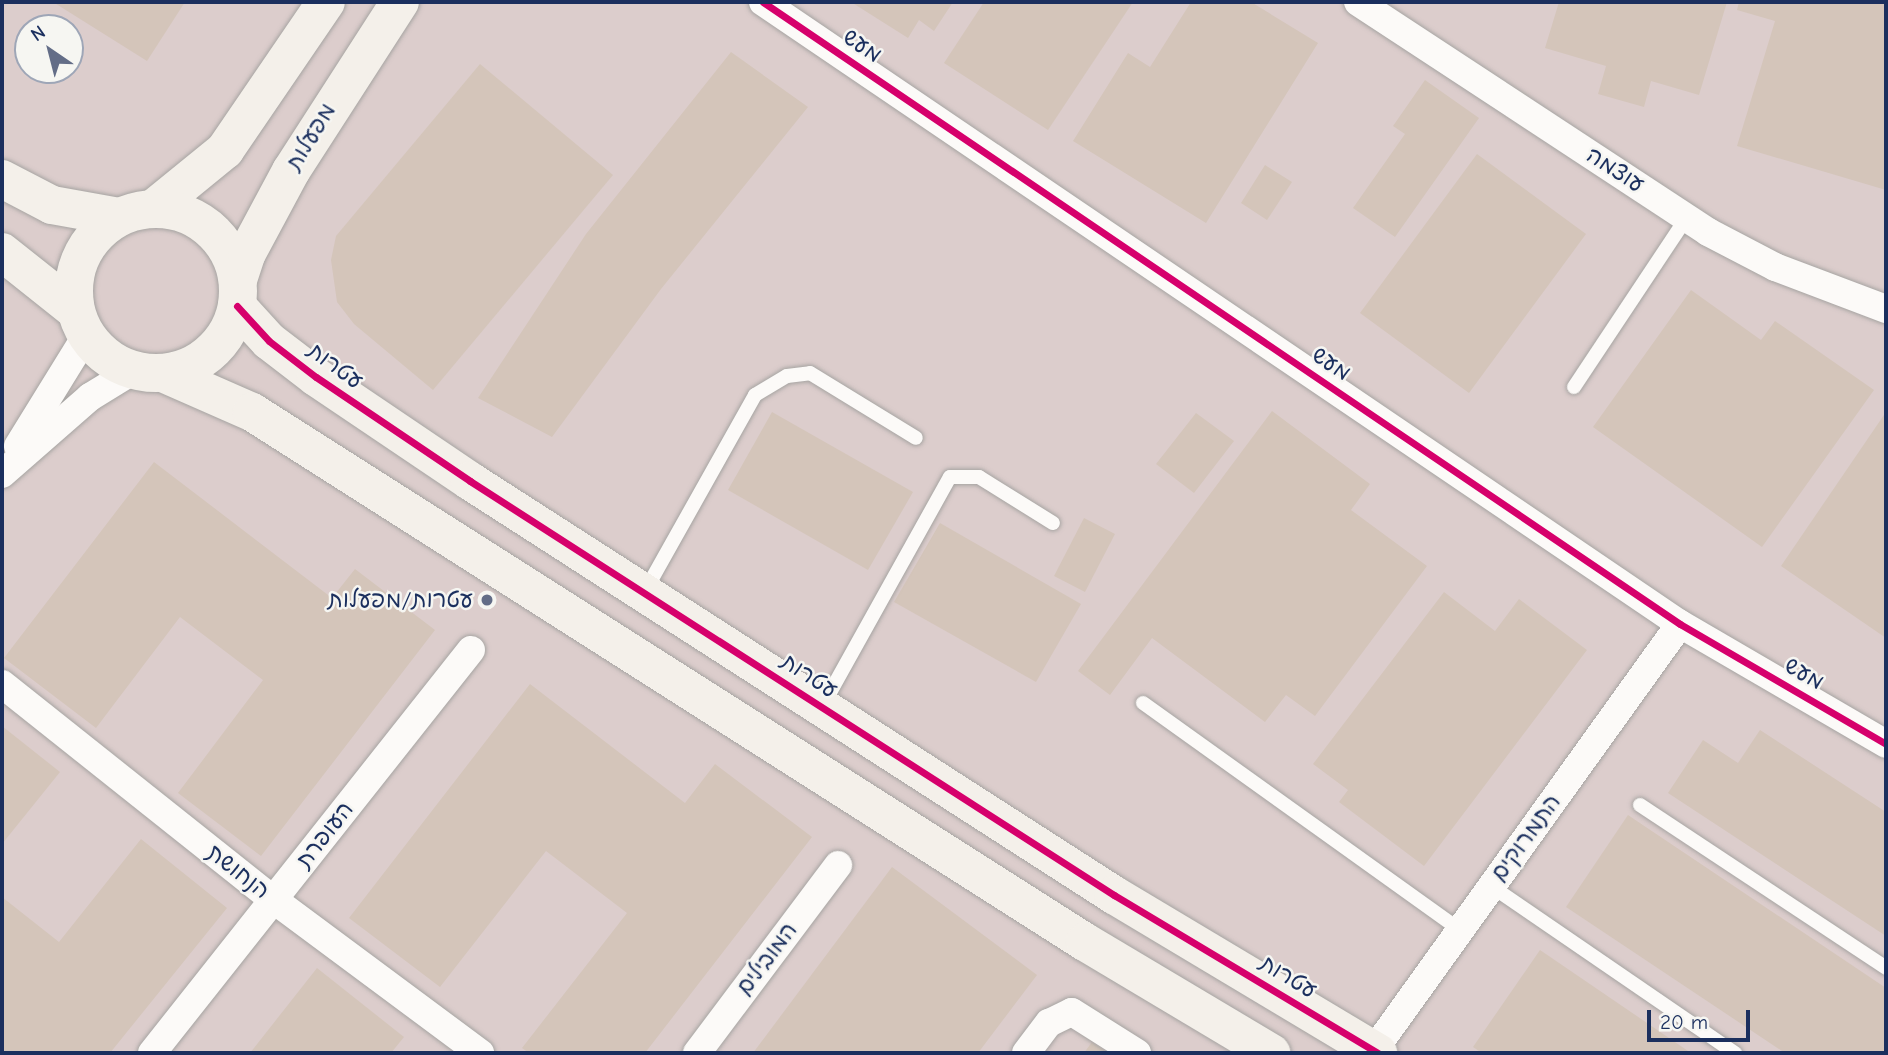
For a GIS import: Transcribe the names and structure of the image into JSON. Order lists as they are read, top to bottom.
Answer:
{
  "streets": {
    "street": [
      "מעש",
      "מפעלות",
      "עוצמה",
      "עטרות",
      "העופרת",
      "התמרוקים",
      "הנחושת",
      "המובילים"
    ]
  },
  "crossings": [
    ["מעש", "התמרוקים"],
    ["מפעלות", "עטרות"],
    ["עטרות", "התמרוקים"],
    ["העופרת", "הנחושת"]
  ],
  "places": ["עטרות/מפעלות"],
  "scale_bar": "20 m",
  "north": "top left"
}
